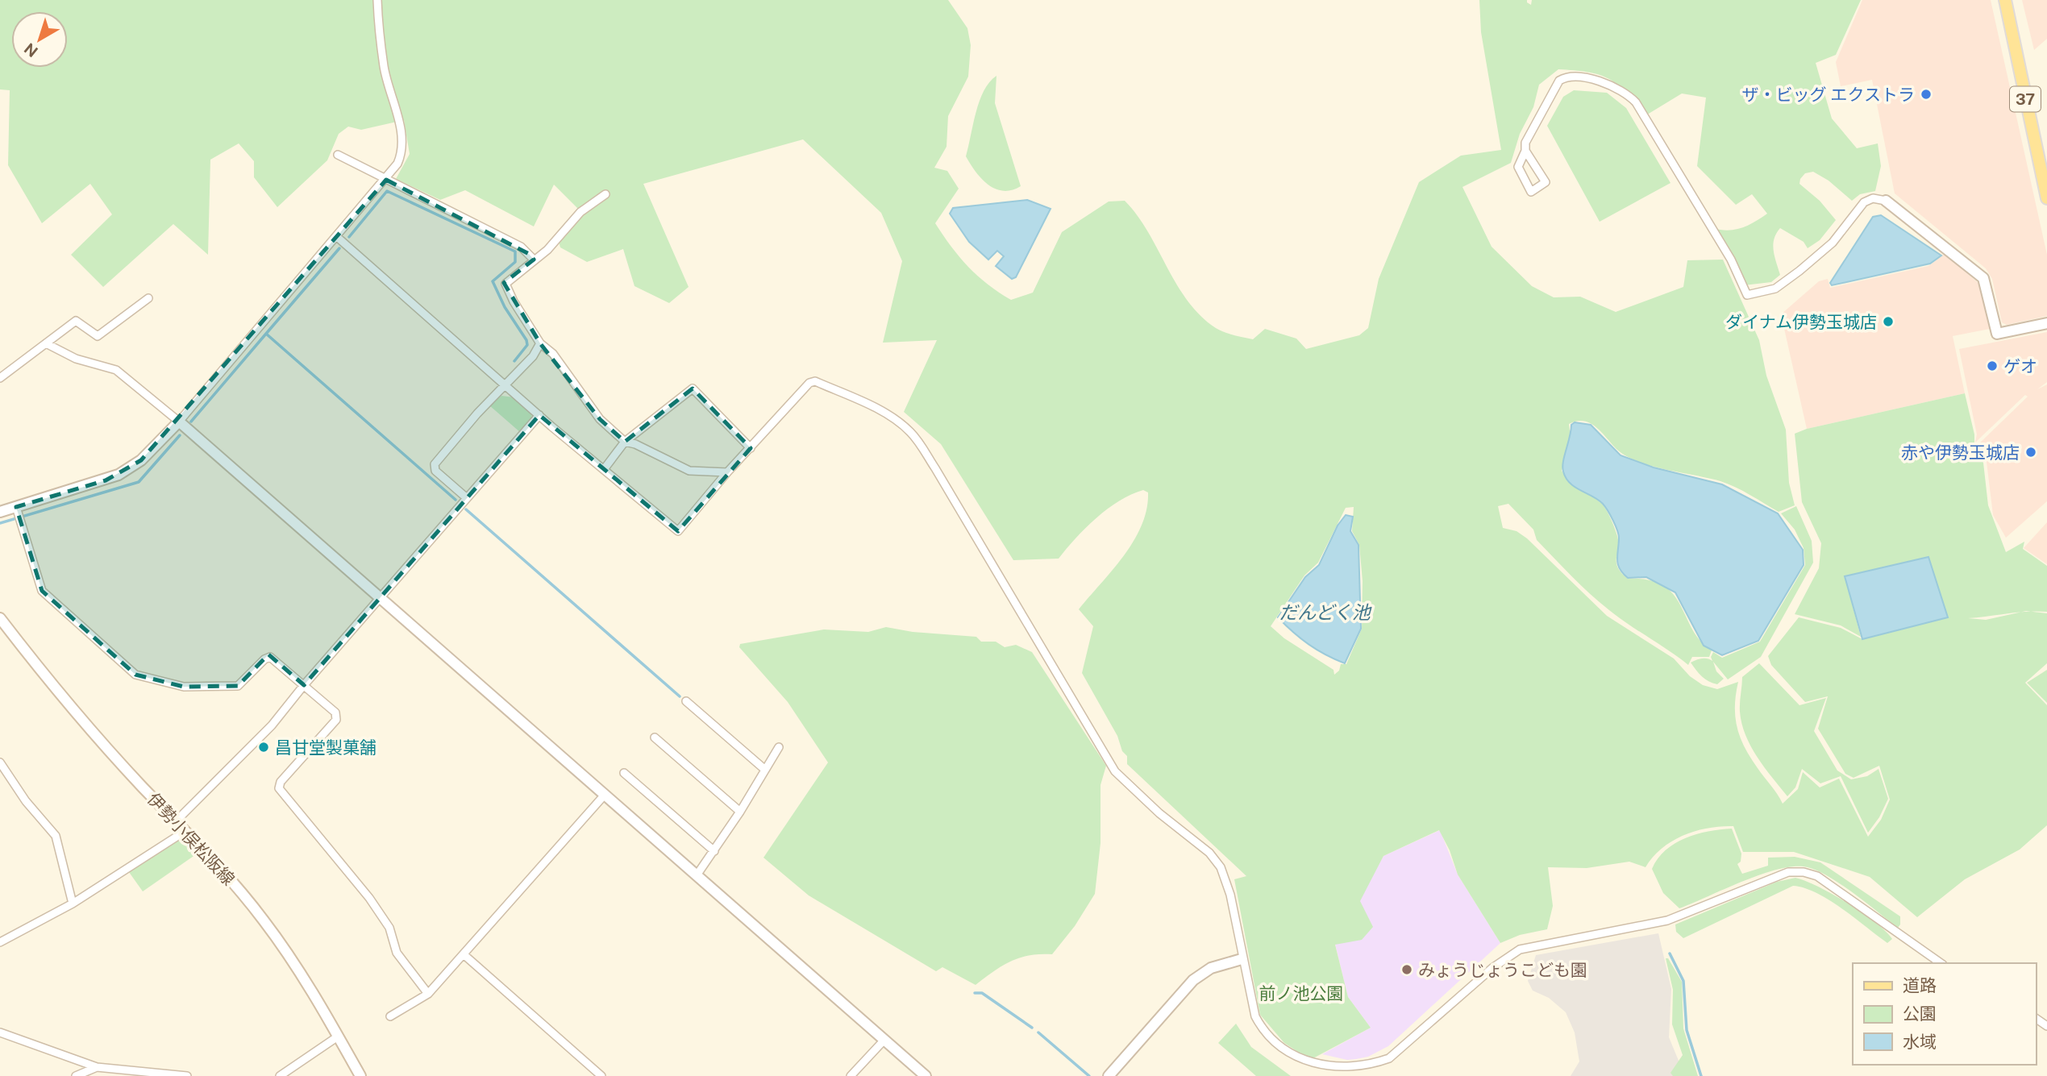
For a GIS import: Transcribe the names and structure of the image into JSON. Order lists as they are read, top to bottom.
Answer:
{
  "streets": {
    "main road": ["37"],
    "street": ["伊勢小俣松阪線"]
  },
  "water": ["だんどく池"],
  "parks": ["前ノ池公園"],
  "places": [
    "ザ・ビッグ エクストラ",
    "ダイナム伊勢玉城店",
    "ゲオ",
    "赤や伊勢玉城店",
    "昌甘堂製菓舗",
    "みょうじょうこども園"
  ],
  "legend": ["道路", "公園", "水域"],
  "north": "bottom left"
}
